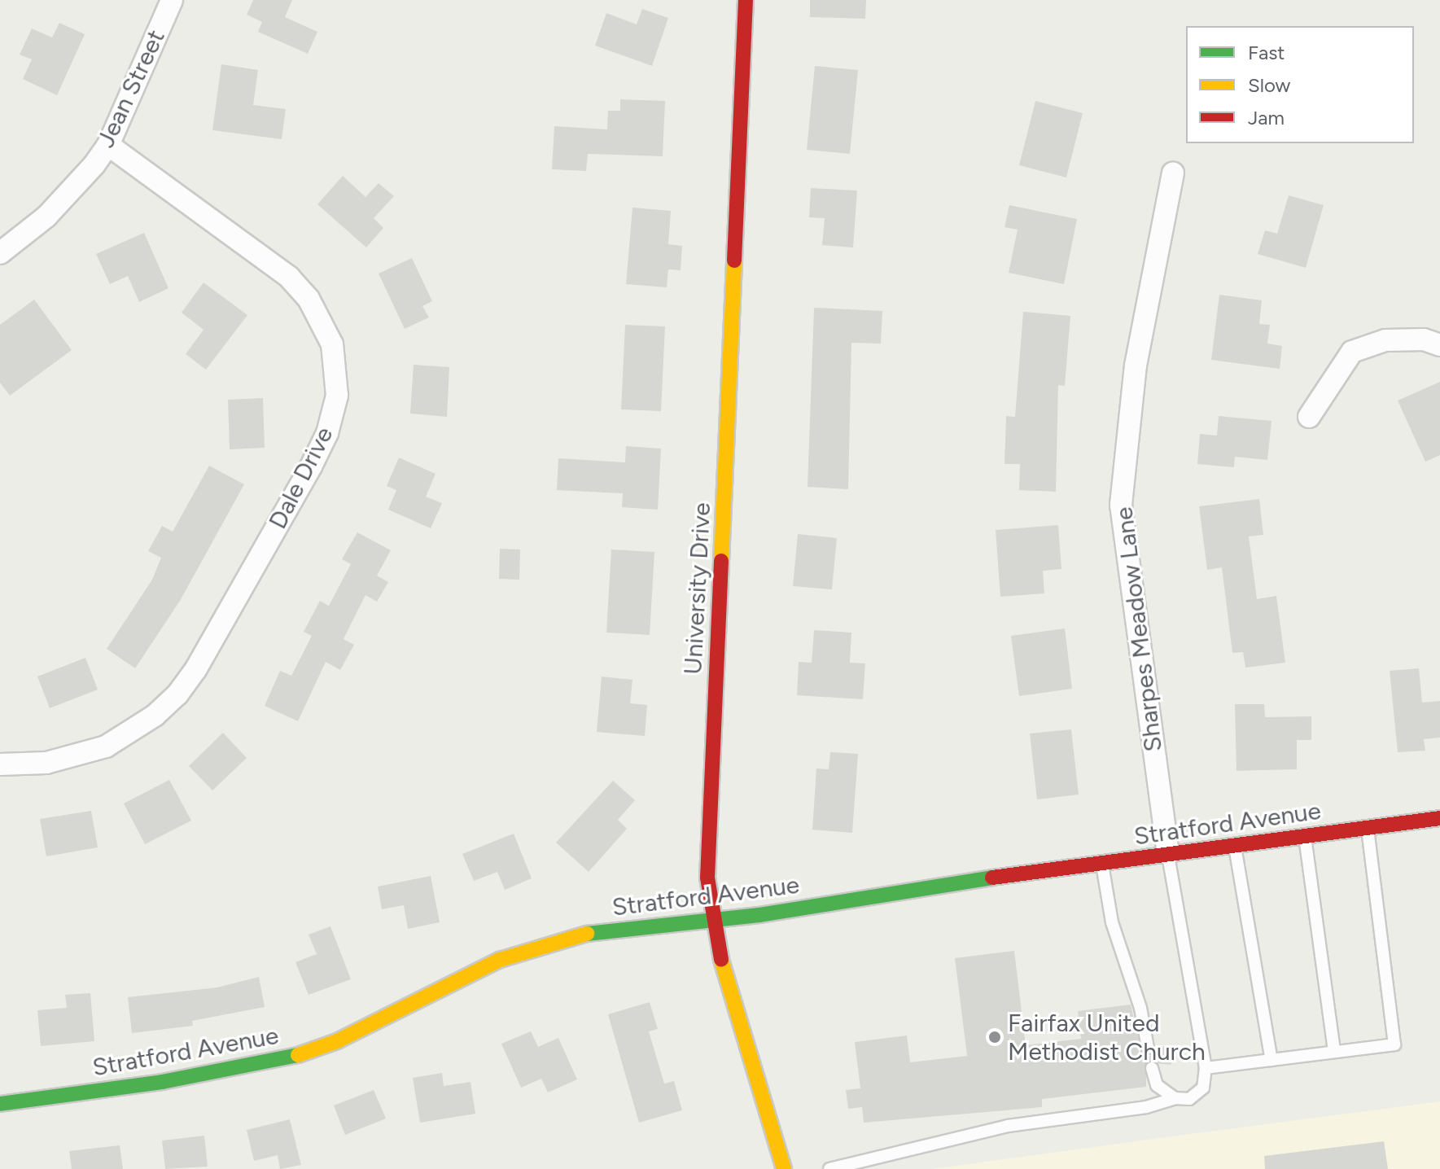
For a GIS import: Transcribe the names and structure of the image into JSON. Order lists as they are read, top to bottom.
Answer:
{
  "streets": {
    "street": [
      "Jean Street",
      "Dale Drive",
      "University Drive",
      "Sharpes Meadow Lane",
      "Stratford Avenue"
    ]
  },
  "crossings": [
    ["Jean Street", "Dale Drive"],
    ["University Drive", "Stratford Avenue"],
    ["Sharpes Meadow Lane", "Stratford Avenue"]
  ],
  "places": ["Fairfax United Methodist Church"],
  "legend": ["Fast", "Slow", "Jam"]
}
